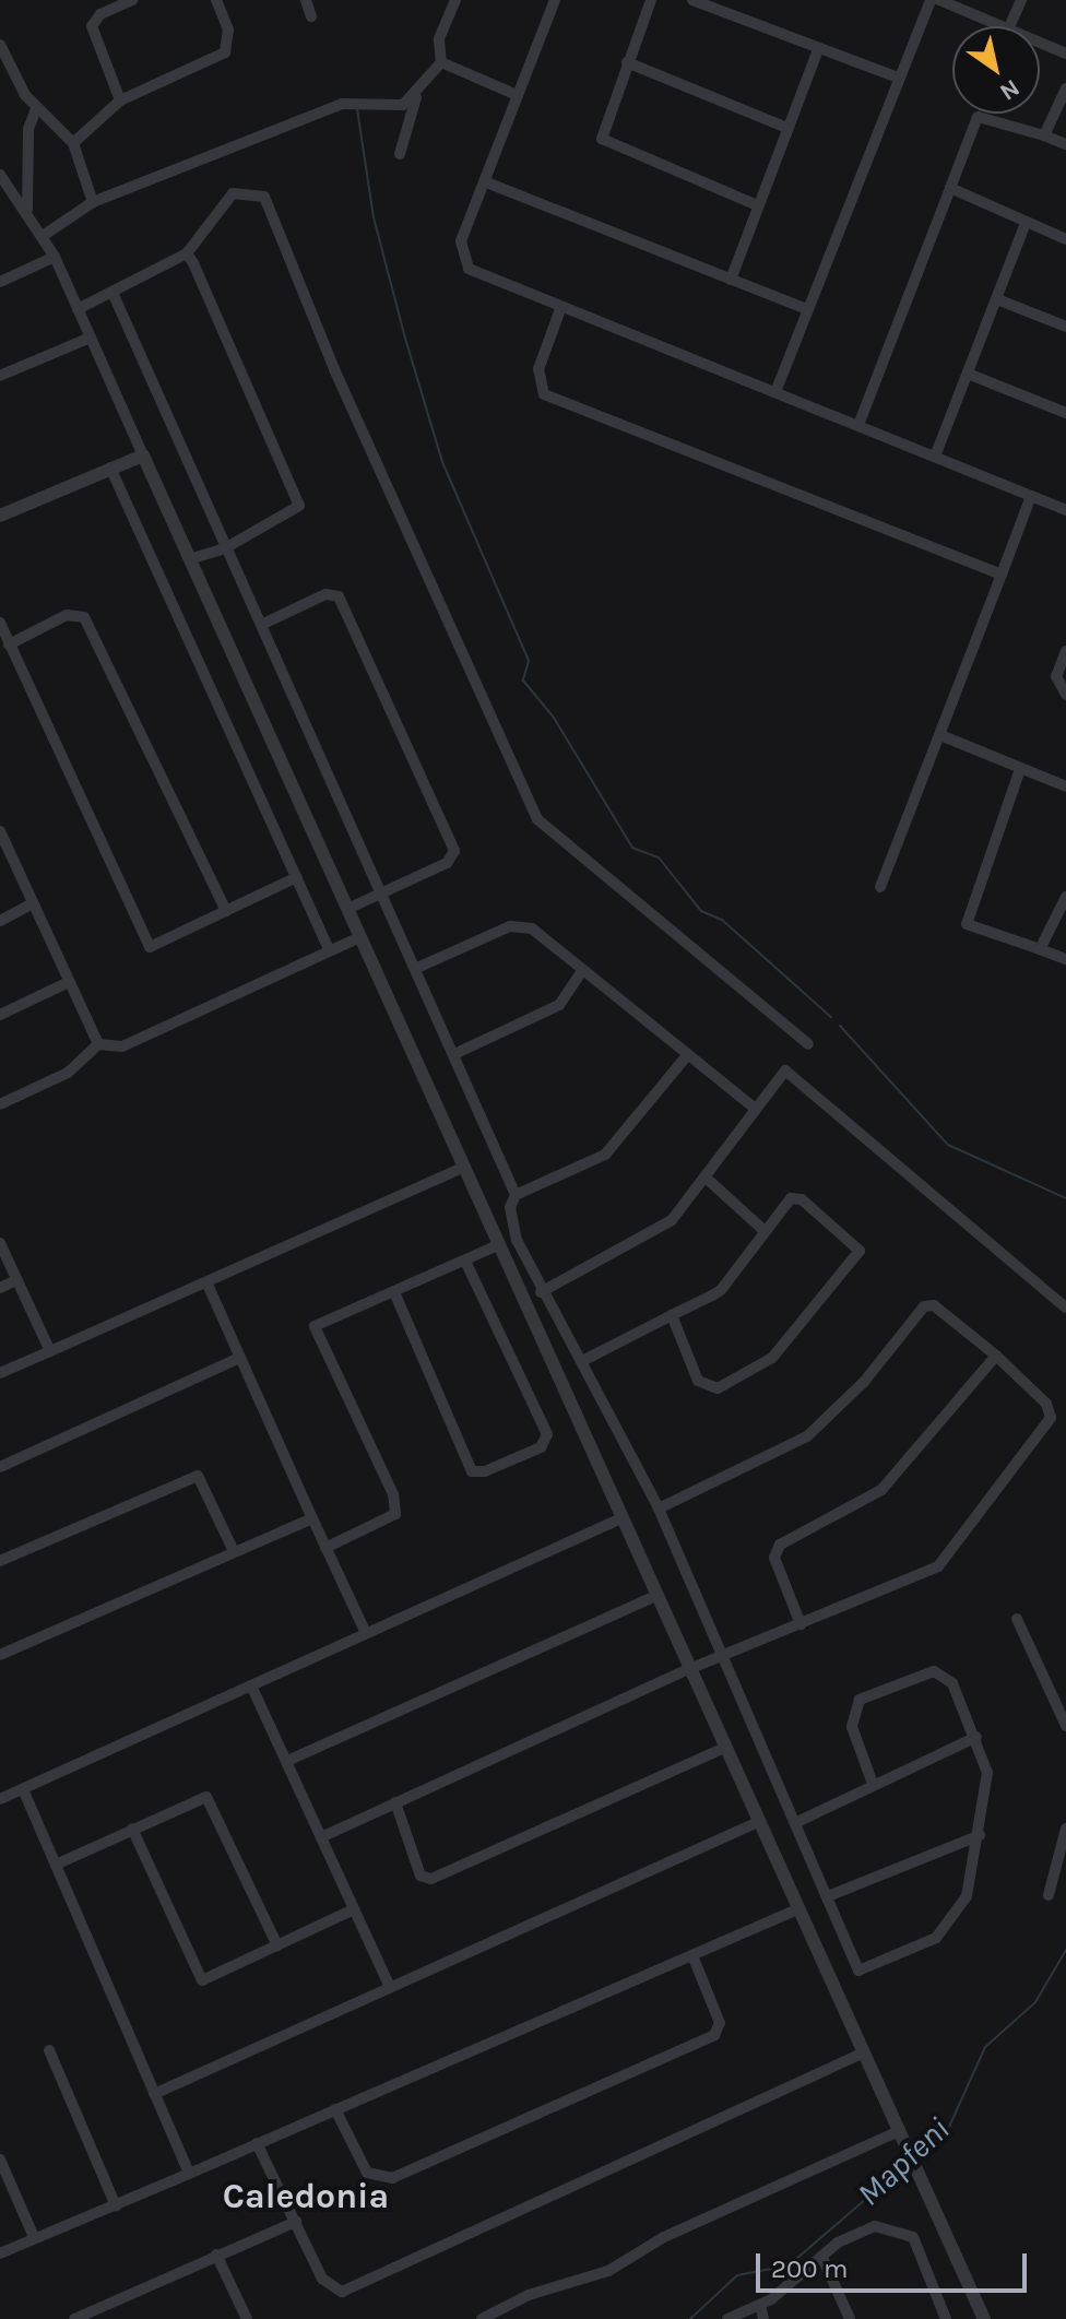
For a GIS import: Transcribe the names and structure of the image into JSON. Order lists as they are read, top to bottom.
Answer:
{
  "districts": ["Caledonia"],
  "water": ["Mapfeni"],
  "scale_bar": "200 m",
  "north": "bottom right"
}
